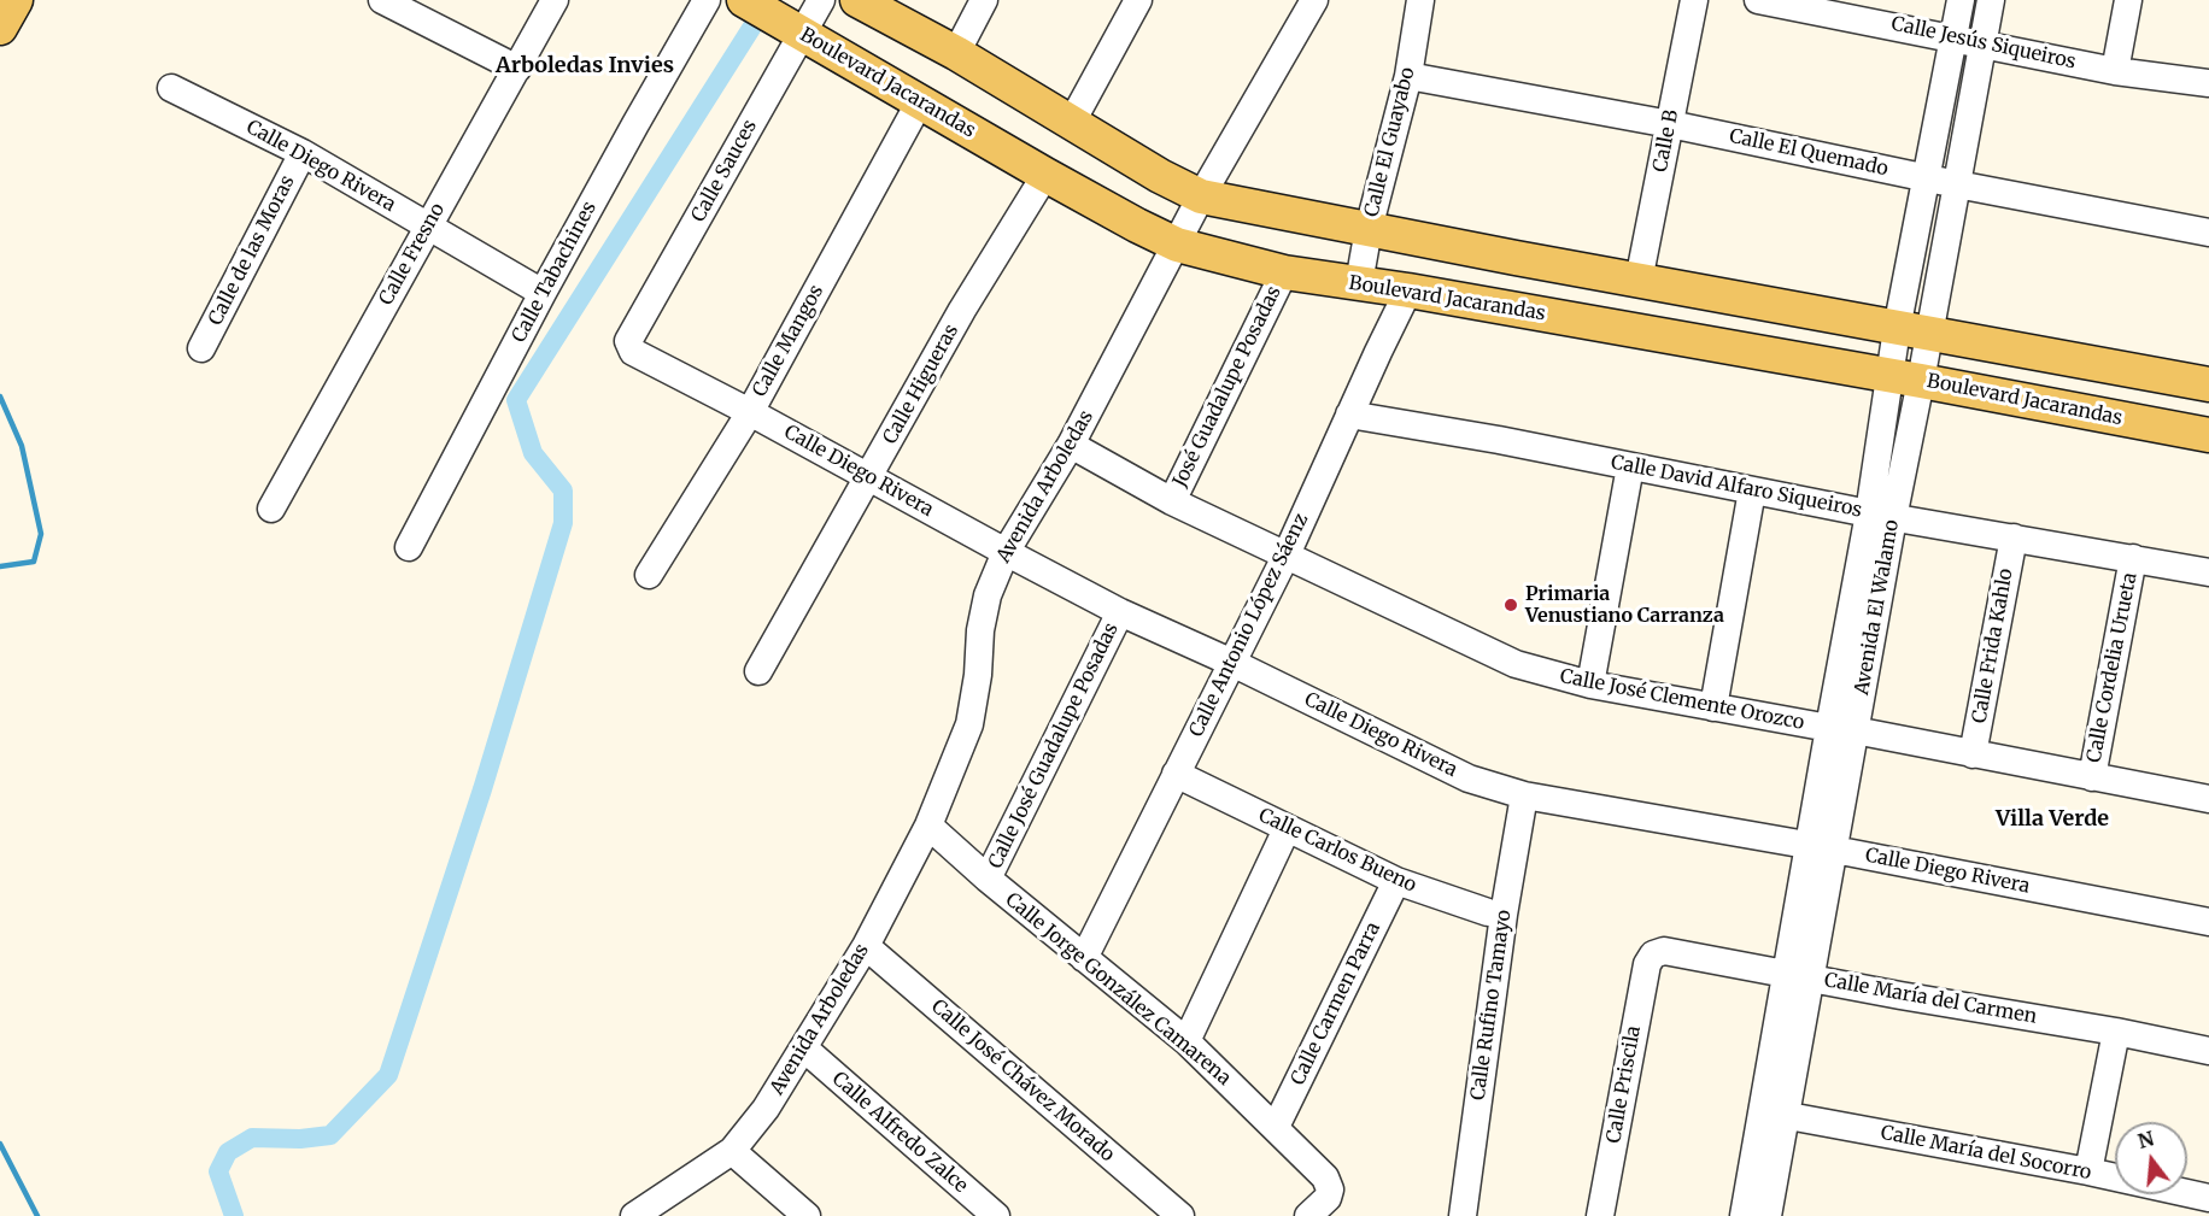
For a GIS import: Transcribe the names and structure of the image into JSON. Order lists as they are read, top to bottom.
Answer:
{
  "streets": {
    "main road": ["Boulevard Jacarandas"],
    "street": [
      "Calle Jesús Siqueiros",
      "Calle B",
      "Calle El Guayabo",
      "Calle El Quemado",
      "Calle Diego Rivera",
      "Calle Sauces",
      "Calle de las Moras",
      "Calle Fresno",
      "Calle Tabachines",
      "Calle Mangos",
      "Calle Higueras",
      "José Guadalupe Posadas",
      "Avenida Arboledas",
      "Calle David Alfaro Siqueiros",
      "Avenida El Walamo",
      "Calle Antonio López Sáenz",
      "Calle Frida Kahlo",
      "Calle Cordelia Urueta",
      "Calle José Clemente Orozco",
      "Calle José Guadalupe Posadas",
      "Calle Carlos Bueno",
      "Calle Jorge González Camarena",
      "Calle María del Carmen",
      "Calle Carmen Parra",
      "Calle Rufino Tamayo",
      "Calle José Chávez Morado",
      "Calle Priscila",
      "Calle Alfredo Zalce",
      "Calle María del Socorro"
    ]
  },
  "crossings": [
    ["Calle Jesús Siqueiros", "Avenida El Walamo"],
    ["Boulevard Jacarandas", "Calle El Guayabo"],
    ["Boulevard Jacarandas", "Calle Sauces"],
    ["Boulevard Jacarandas", "Calle Mangos"],
    ["Boulevard Jacarandas", "Calle Higueras"],
    ["Boulevard Jacarandas", "José Guadalupe Posadas"],
    ["Boulevard Jacarandas", "Avenida Arboledas"],
    ["Boulevard Jacarandas", "Avenida El Walamo"],
    ["Boulevard Jacarandas", "Calle Antonio López Sáenz"],
    ["Calle B", "Calle El Quemado"],
    ["Calle El Guayabo", "Calle El Quemado"],
    ["Calle El Quemado", "Avenida El Walamo"],
    ["Calle Diego Rivera", "Calle Sauces"],
    ["Calle Diego Rivera", "Calle de las Moras"],
    ["Calle Diego Rivera", "Calle Fresno"],
    ["Calle Diego Rivera", "Calle Tabachines"],
    ["Calle Diego Rivera", "Calle Mangos"],
    ["Calle Diego Rivera", "Calle Higueras"],
    ["Calle Diego Rivera", "Avenida Arboledas"],
    ["Calle Diego Rivera", "Avenida El Walamo"],
    ["Calle Diego Rivera", "Calle Antonio López Sáenz"],
    ["Calle Diego Rivera", "Calle José Guadalupe Posadas"],
    ["Calle Diego Rivera", "Calle Rufino Tamayo"],
    ["José Guadalupe Posadas", "Calle José Clemente Orozco"],
    ["Avenida Arboledas", "Calle José Clemente Orozco"],
    ["Avenida Arboledas", "Calle Jorge González Camarena"],
    ["Avenida Arboledas", "Calle José Chávez Morado"],
    ["Avenida Arboledas", "Calle Alfredo Zalce"],
    ["Calle David Alfaro Siqueiros", "Avenida El Walamo"],
    ["Calle David Alfaro Siqueiros", "Calle Antonio López Sáenz"],
    ["Calle David Alfaro Siqueiros", "Calle Frida Kahlo"],
    ["Calle David Alfaro Siqueiros", "Calle Cordelia Urueta"],
    ["Avenida El Walamo", "Calle José Clemente Orozco"],
    ["Avenida El Walamo", "Calle María del Carmen"],
    ["Avenida El Walamo", "Calle María del Socorro"],
    ["Calle Antonio López Sáenz", "Calle José Clemente Orozco"],
    ["Calle Antonio López Sáenz", "Calle Carlos Bueno"],
    ["Calle Antonio López Sáenz", "Calle Jorge González Camarena"],
    ["Calle Frida Kahlo", "Calle José Clemente Orozco"],
    ["Calle Cordelia Urueta", "Calle José Clemente Orozco"],
    ["Calle José Guadalupe Posadas", "Calle Jorge González Camarena"],
    ["Calle Carlos Bueno", "Calle Carmen Parra"],
    ["Calle Carlos Bueno", "Calle Rufino Tamayo"],
    ["Calle Jorge González Camarena", "Calle Carmen Parra"],
    ["Calle María del Carmen", "Calle Priscila"]
  ],
  "districts": ["Arboledas Invies", "Villa Verde"],
  "places": ["Primaria Venustiano Carranza"],
  "north": "top"
}
